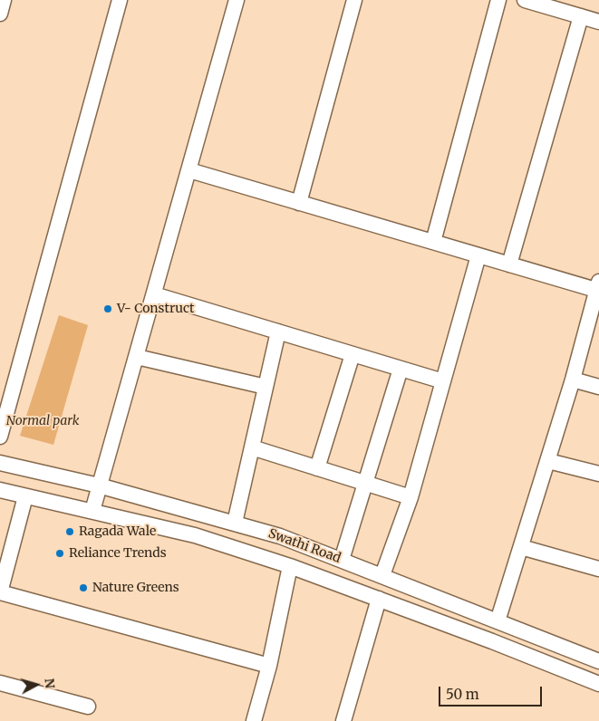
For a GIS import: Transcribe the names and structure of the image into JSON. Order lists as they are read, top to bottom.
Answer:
{
  "streets": {
    "street": ["Swathi Road"]
  },
  "parks": ["Normal park"],
  "places": [
    "V- Construct",
    "Ragada Wale",
    "Reliance Trends",
    "Nature Greens"
  ],
  "scale_bar": "50 m",
  "north": "right"
}
